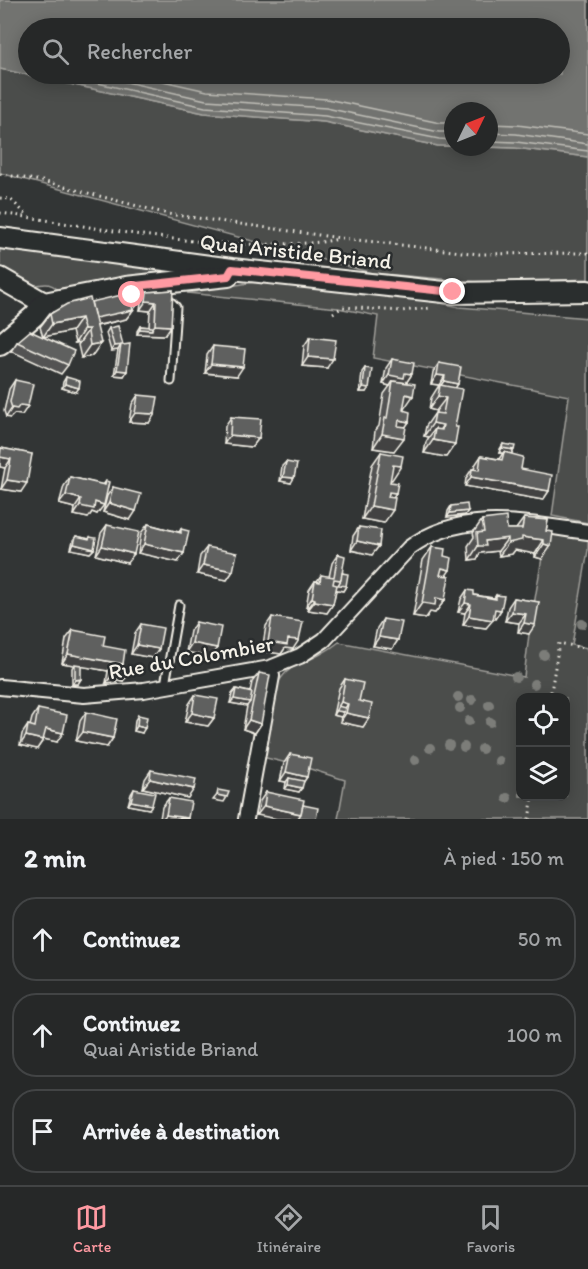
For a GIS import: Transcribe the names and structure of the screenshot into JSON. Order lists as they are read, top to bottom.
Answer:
{
  "streets": {
    "main road": ["Quai Aristide Briand"],
    "street": ["Rue du Colombier"]
  },
  "north": "top right",
  "page": {
    "search": "Rechercher",
    "heading": ["2 min", "À pied · 150 m"],
    "list": [
      ["Continuez", "50 m"],
      ["Continuez", "Quai Aristide Briand", "100 m"],
      "Arrivée à destination"
    ],
    "nav": ["Carte", "Itinéraire", "Favoris"]
  }
}
